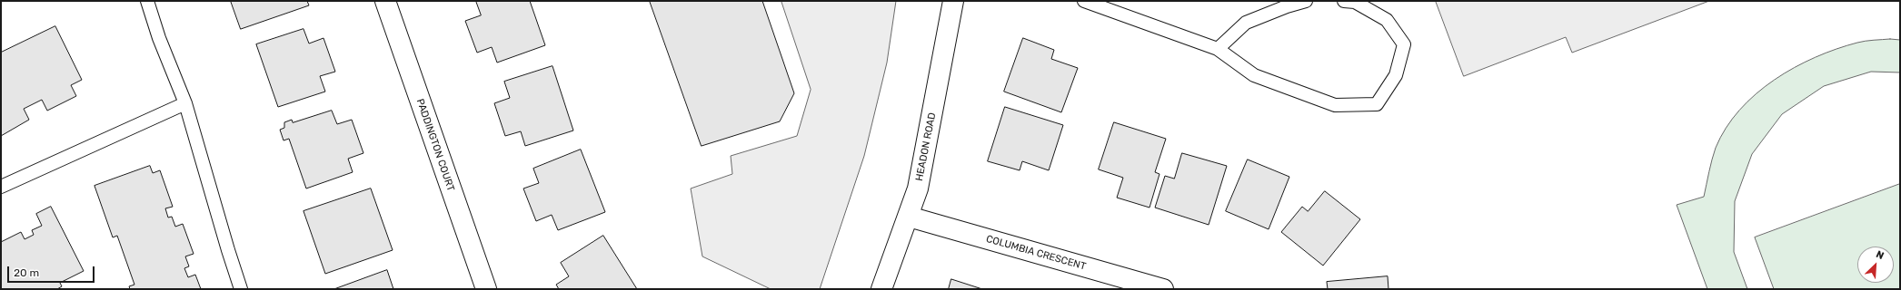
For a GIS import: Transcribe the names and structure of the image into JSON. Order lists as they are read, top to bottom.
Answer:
{
  "streets": {
    "street": ["PADDINGTON COURT", "HEADON ROAD", "COLUMBIA CRESCENT"]
  },
  "crossings": [
    ["HEADON ROAD", "COLUMBIA CRESCENT"]
  ],
  "scale_bar": "20 m",
  "north": "top right"
}
